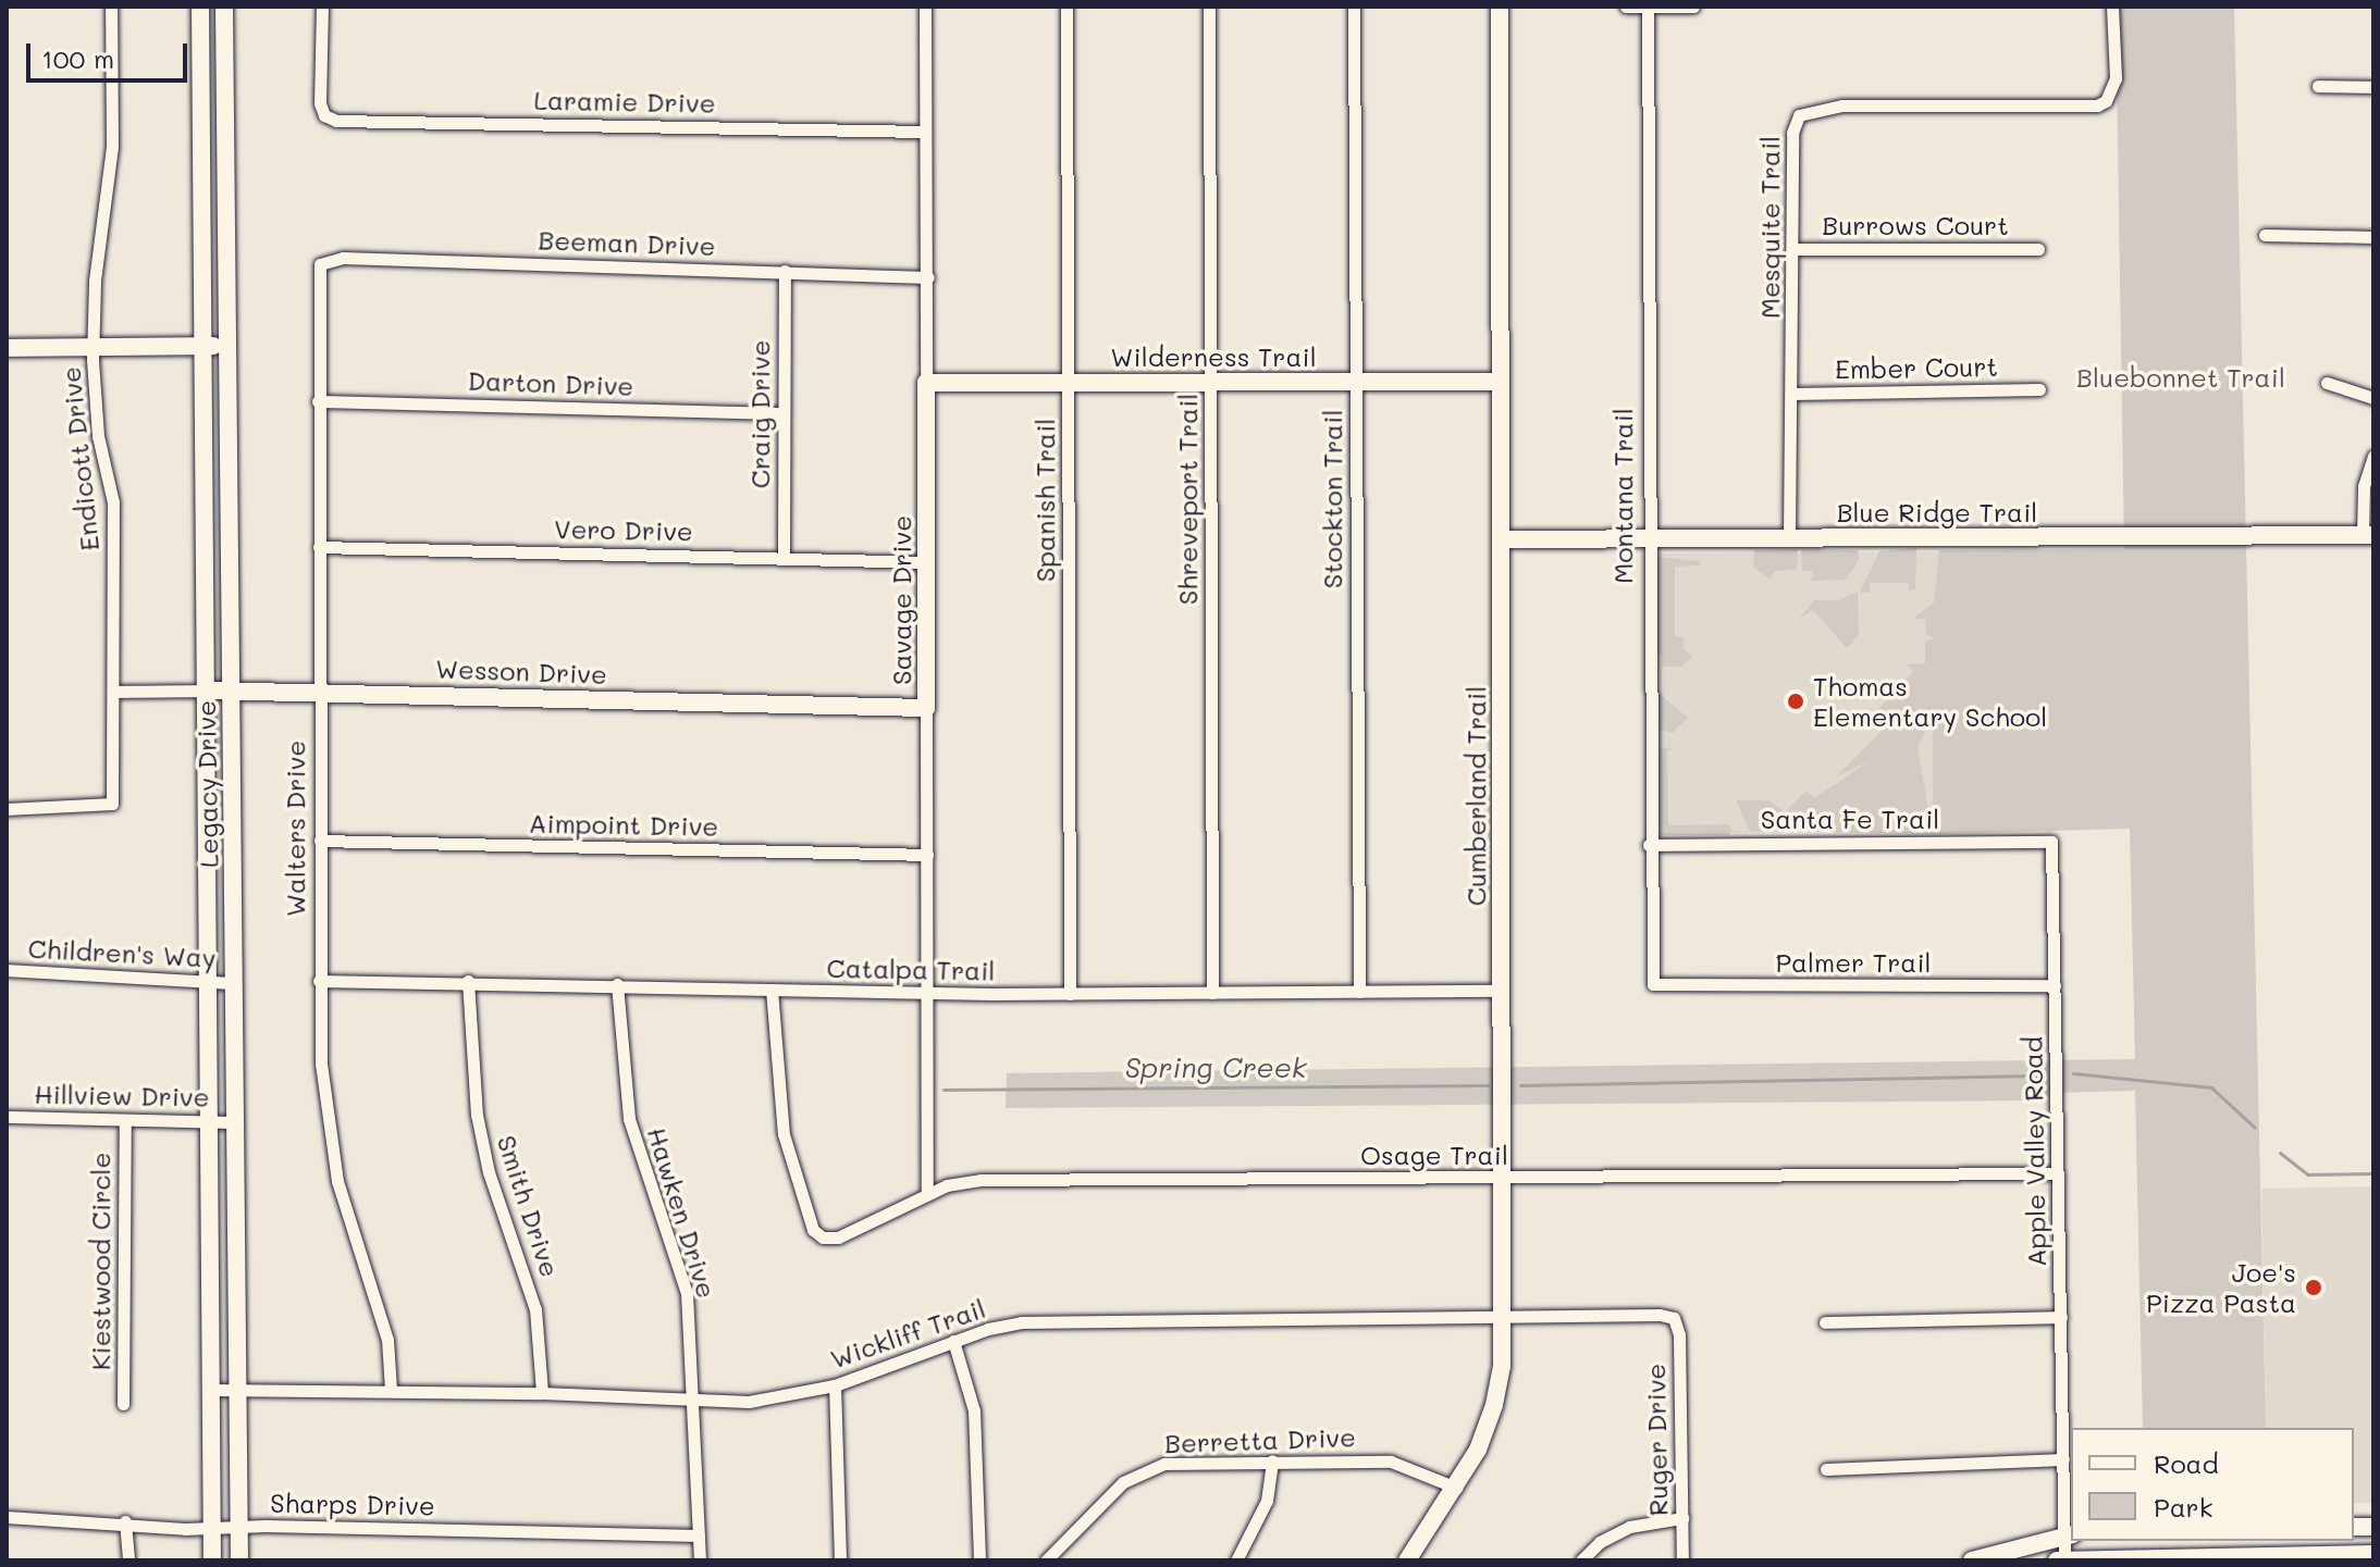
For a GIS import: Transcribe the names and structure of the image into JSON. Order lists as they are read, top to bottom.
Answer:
{
  "streets": {
    "street": [
      "Laramie Drive",
      "Burrows Court",
      "Mesquite Trail",
      "Beeman Drive",
      "Wilderness Trail",
      "Ember Court",
      "Darton Drive",
      "Craig Drive",
      "Endicott Drive",
      "Montana Trail",
      "Shreveport Trail",
      "Stockton Trail",
      "Spanish Trail",
      "Blue Ridge Trail",
      "Vero Drive",
      "Savage Drive",
      "Wesson Drive",
      "Legacy Drive",
      "Cumberland Trail",
      "Santa Fe Trail",
      "Aimpoint Drive",
      "Walters Drive",
      "Children's Way",
      "Palmer Trail",
      "Catalpa Trail",
      "Hillview Drive",
      "Apple Valley Road",
      "Osage Trail",
      "Smith Drive",
      "Hawken Drive",
      "Kiestwood Circle",
      "Wickliff Trail",
      "Berretta Drive",
      "Ruger Drive",
      "Sharps Drive"
    ]
  },
  "crossings": [
    ["Laramie Drive", "Savage Drive"],
    ["Burrows Court", "Mesquite Trail"],
    ["Mesquite Trail", "Ember Court"],
    ["Mesquite Trail", "Blue Ridge Trail"],
    ["Beeman Drive", "Craig Drive"],
    ["Beeman Drive", "Savage Drive"],
    ["Beeman Drive", "Walters Drive"],
    ["Wilderness Trail", "Shreveport Trail"],
    ["Wilderness Trail", "Stockton Trail"],
    ["Wilderness Trail", "Spanish Trail"],
    ["Wilderness Trail", "Savage Drive"],
    ["Wilderness Trail", "Cumberland Trail"],
    ["Darton Drive", "Craig Drive"],
    ["Darton Drive", "Walters Drive"],
    ["Craig Drive", "Vero Drive"],
    ["Endicott Drive", "Wesson Drive"],
    ["Montana Trail", "Blue Ridge Trail"],
    ["Montana Trail", "Santa Fe Trail"],
    ["Montana Trail", "Palmer Trail"],
    ["Shreveport Trail", "Catalpa Trail"],
    ["Stockton Trail", "Catalpa Trail"],
    ["Spanish Trail", "Catalpa Trail"],
    ["Blue Ridge Trail", "Cumberland Trail"],
    ["Vero Drive", "Savage Drive"],
    ["Vero Drive", "Walters Drive"],
    ["Savage Drive", "Wesson Drive"],
    ["Savage Drive", "Aimpoint Drive"],
    ["Savage Drive", "Catalpa Trail"],
    ["Savage Drive", "Osage Trail"],
    ["Wesson Drive", "Legacy Drive"],
    ["Wesson Drive", "Walters Drive"],
    ["Legacy Drive", "Children's Way"],
    ["Legacy Drive", "Hillview Drive"],
    ["Legacy Drive", "Wickliff Trail"],
    ["Legacy Drive", "Sharps Drive"],
    ["Cumberland Trail", "Catalpa Trail"],
    ["Cumberland Trail", "Osage Trail"],
    ["Cumberland Trail", "Wickliff Trail"],
    ["Cumberland Trail", "Berretta Drive"],
    ["Santa Fe Trail", "Apple Valley Road"],
    ["Aimpoint Drive", "Walters Drive"],
    ["Walters Drive", "Catalpa Trail"],
    ["Walters Drive", "Wickliff Trail"],
    ["Palmer Trail", "Apple Valley Road"],
    ["Catalpa Trail", "Osage Trail"],
    ["Catalpa Trail", "Smith Drive"],
    ["Catalpa Trail", "Hawken Drive"],
    ["Hillview Drive", "Kiestwood Circle"],
    ["Apple Valley Road", "Osage Trail"],
    ["Smith Drive", "Wickliff Trail"],
    ["Hawken Drive", "Wickliff Trail"],
    ["Hawken Drive", "Sharps Drive"],
    ["Wickliff Trail", "Ruger Drive"]
  ],
  "water": ["Spring Creek"],
  "parks": ["Bluebonnet Trail"],
  "places": ["Thomas Elementary School", "Joe's Pizza Pasta"],
  "legend": ["Road", "Park"],
  "scale_bar": "100 m"
}
